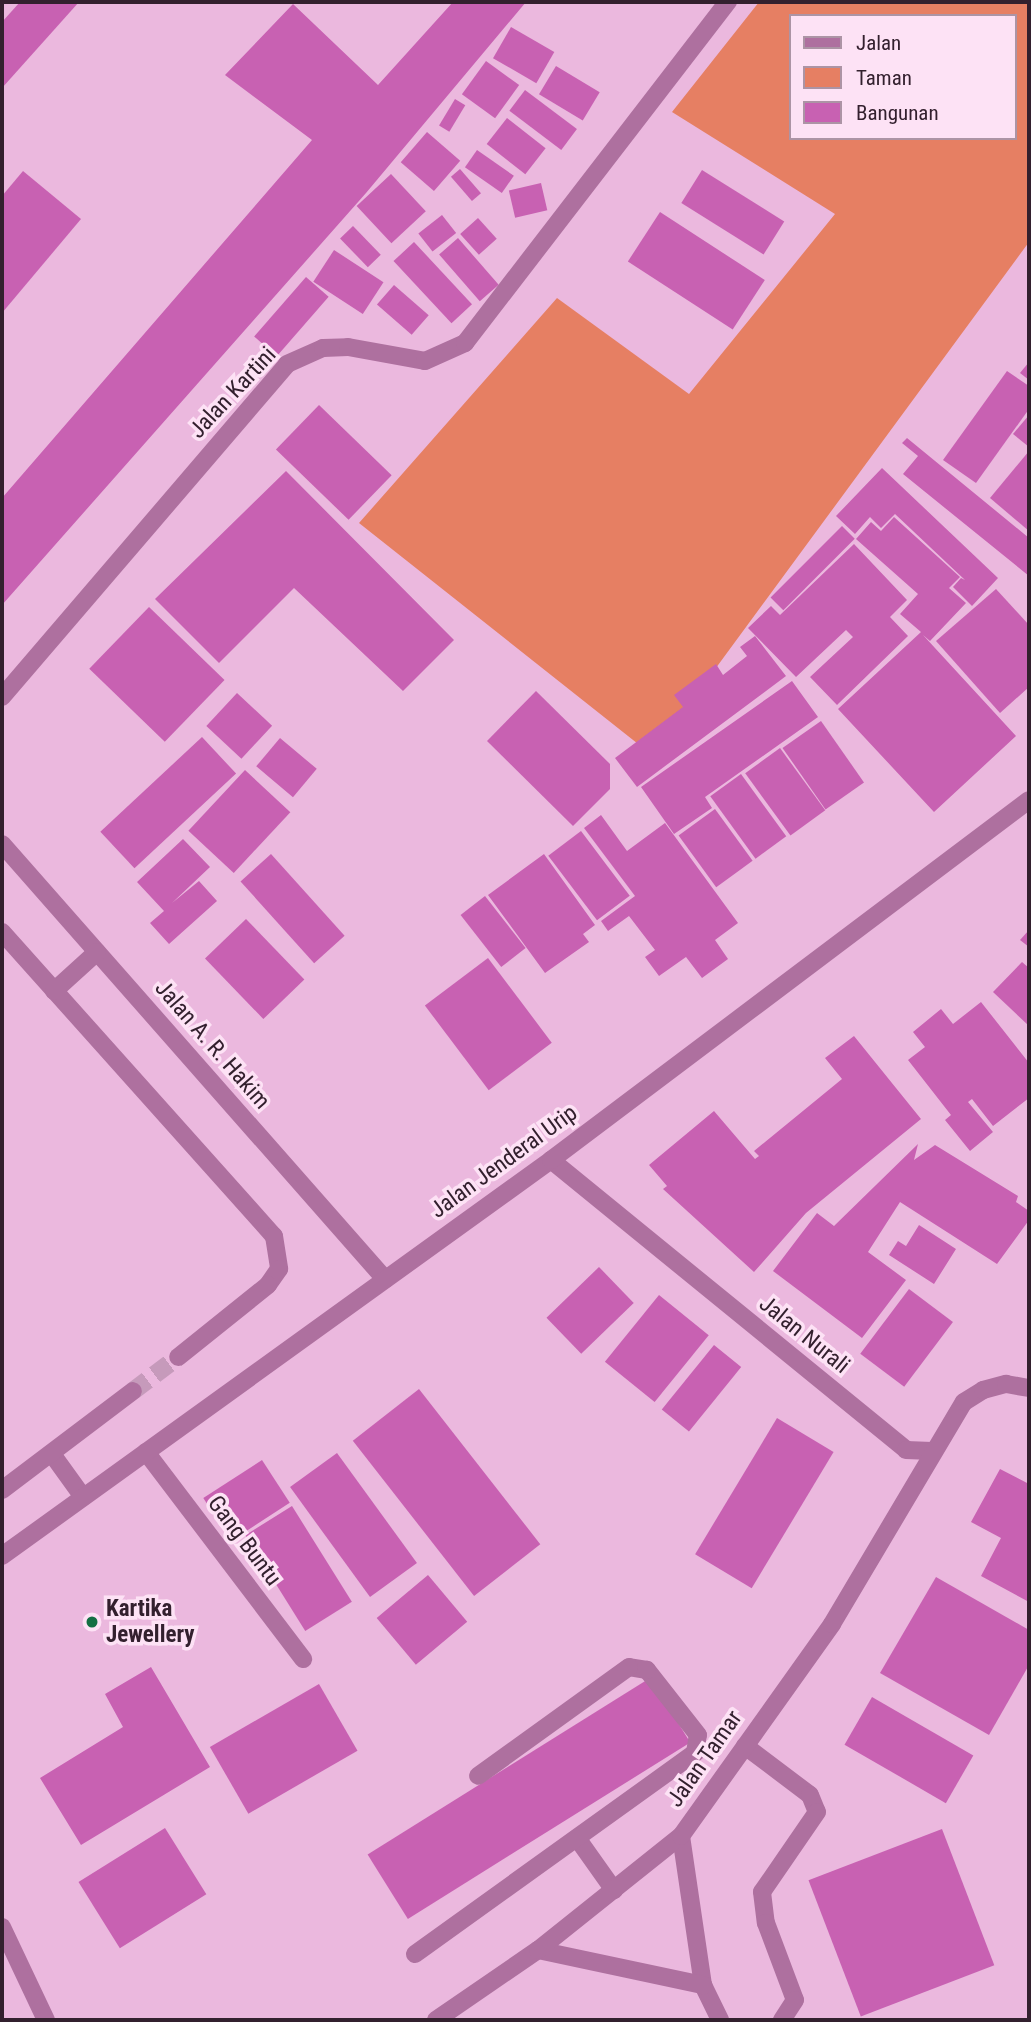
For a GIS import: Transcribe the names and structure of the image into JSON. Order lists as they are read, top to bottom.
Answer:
{
  "streets": {
    "street": [
      "Jalan Kartini",
      "Jalan A. R. Hakim",
      "Jalan Jenderal Urip",
      "Jalan Nurali",
      "Gang Buntu",
      "Jalan Tamar"
    ]
  },
  "crossings": [
    ["Jalan A. R. Hakim", "Jalan Jenderal Urip"],
    ["Jalan Jenderal Urip", "Jalan Nurali"],
    ["Jalan Jenderal Urip", "Gang Buntu"],
    ["Jalan Nurali", "Jalan Tamar"]
  ],
  "places": ["Kartika Jewellery"],
  "legend": ["Jalan", "Taman", "Bangunan"]
}
